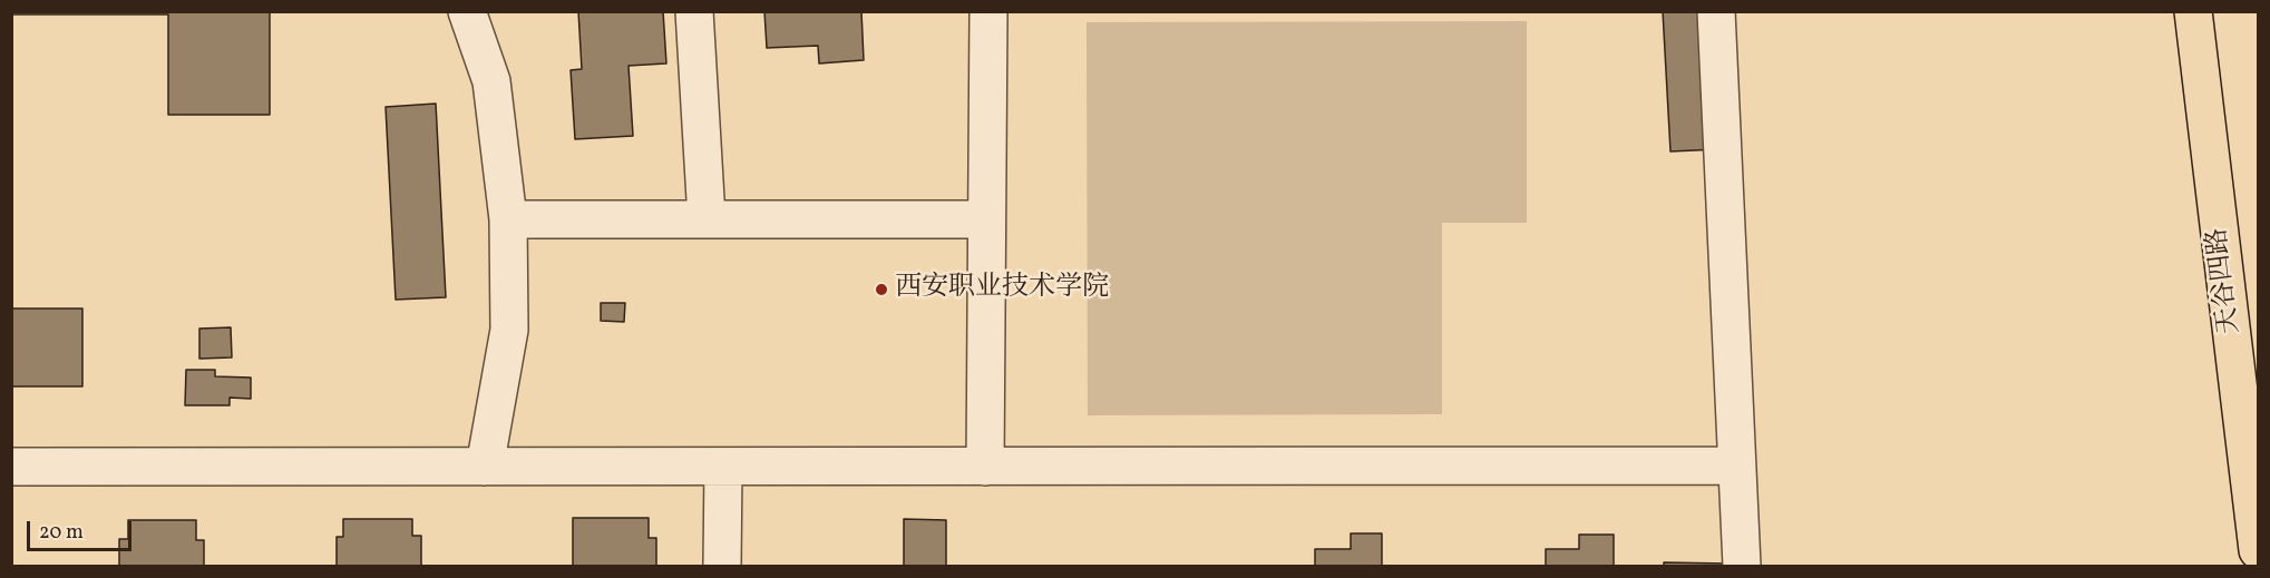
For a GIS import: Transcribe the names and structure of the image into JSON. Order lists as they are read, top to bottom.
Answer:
{
  "streets": {
    "main road": ["天谷四路"]
  },
  "places": ["西安职业技术学院"],
  "scale_bar": "20 m"
}
